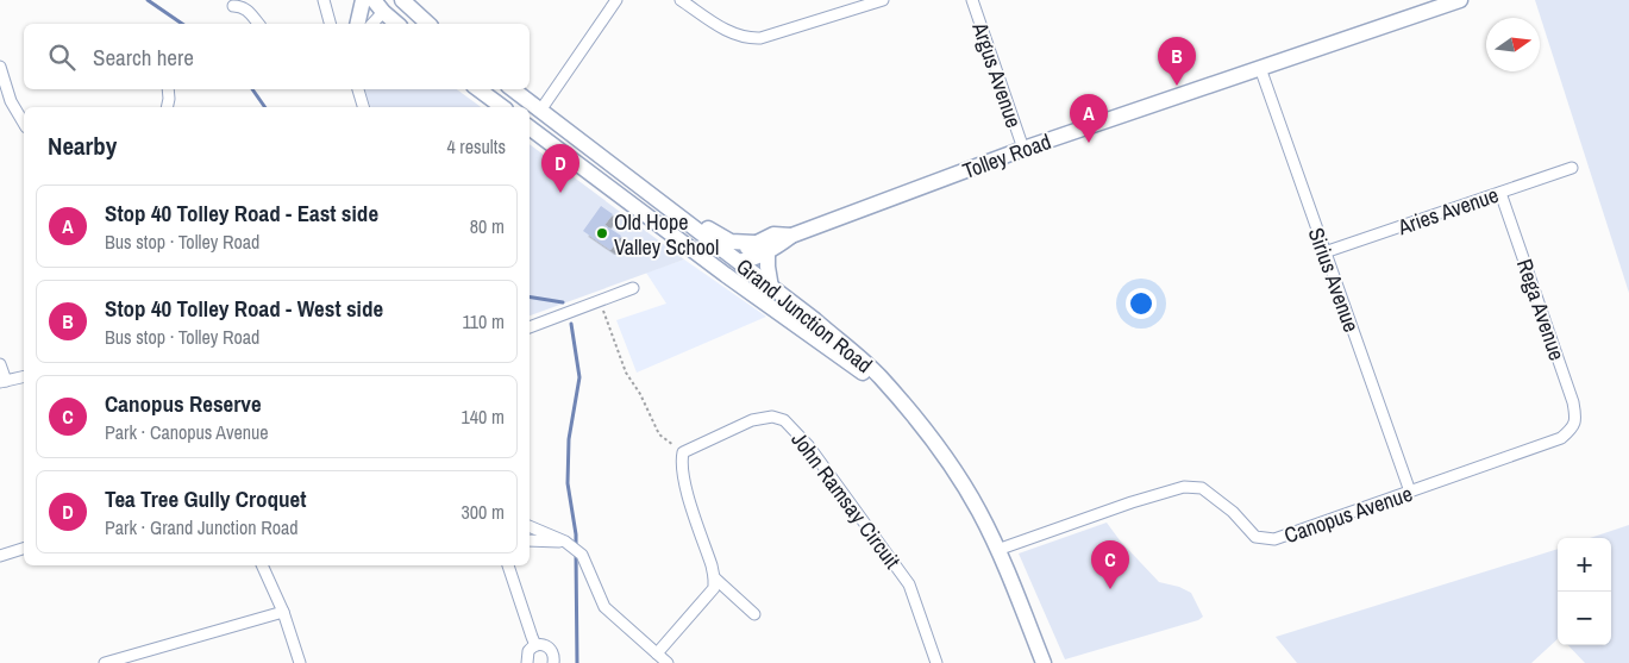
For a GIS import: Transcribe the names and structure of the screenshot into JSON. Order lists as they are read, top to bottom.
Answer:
{
  "streets": {
    "main road": ["Tolley Road", "Grand Junction Road"],
    "street": [
      "Argus Avenue",
      "Aries Avenue",
      "Sirius Avenue",
      "Rega Avenue",
      "John Ramsay Circuit",
      "Canopus Avenue"
    ]
  },
  "crossings": [
    ["Argus Avenue", "Tolley Road"],
    ["Tolley Road", "Sirius Avenue"],
    ["Tolley Road", "Grand Junction Road"],
    ["Aries Avenue", "Sirius Avenue"],
    ["Aries Avenue", "Rega Avenue"],
    ["Sirius Avenue", "Canopus Avenue"],
    ["Rega Avenue", "Canopus Avenue"],
    ["Grand Junction Road", "Canopus Avenue"]
  ],
  "places": ["Old Hope Valley School"],
  "north": "right",
  "page": {
    "search": "Search here",
    "pins": [
      "B",
      "A",
      "D",
      "C"
    ],
    "heading": ["Nearby", "4 results"],
    "list": [
      {
        "mark": "A",
        "name": "Stop 40 Tolley Road - East side",
        "note": "Bus stop · Tolley Road",
        "value": "80 m"
      },
      {
        "mark": "B",
        "name": "Stop 40 Tolley Road - West side",
        "note": "Bus stop · Tolley Road",
        "value": "110 m"
      },
      {
        "mark": "C",
        "name": "Canopus Reserve",
        "note": "Park · Canopus Avenue",
        "value": "140 m"
      },
      {
        "mark": "D",
        "name": "Tea Tree Gully Croquet",
        "note": "Park · Grand Junction Road",
        "value": "300 m"
      }
    ],
    "map_buttons": ["+", "−"]
  }
}
